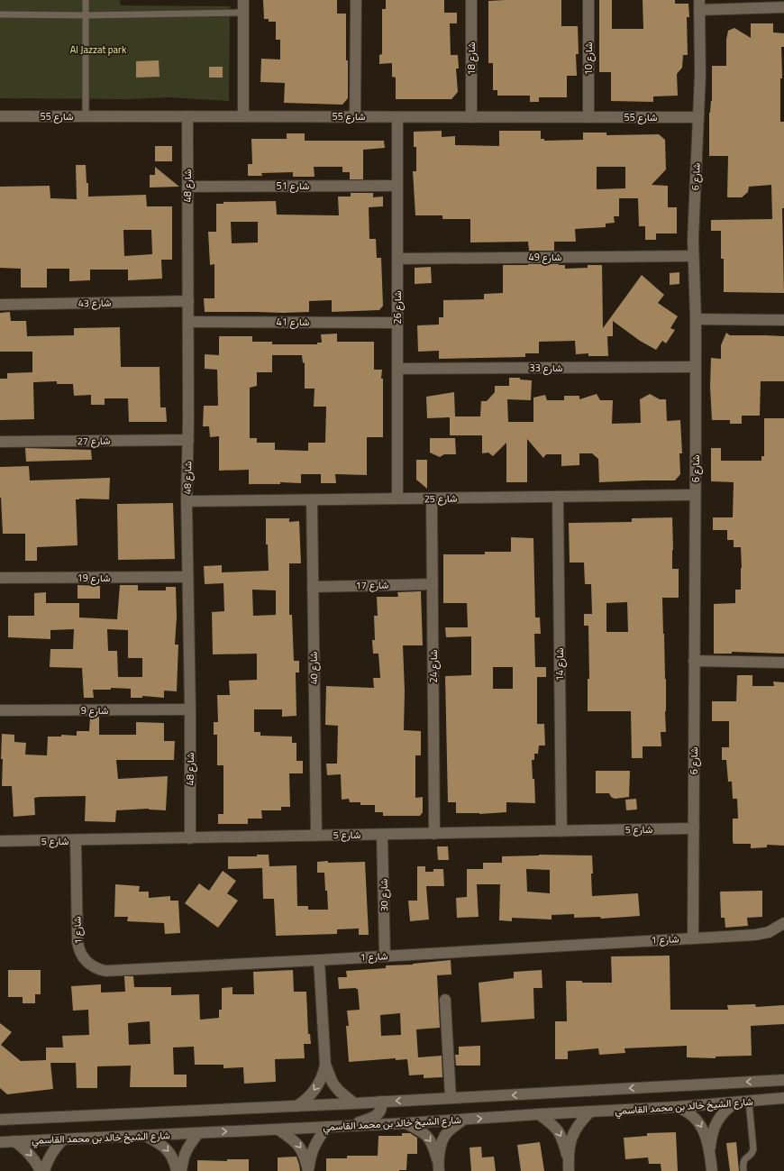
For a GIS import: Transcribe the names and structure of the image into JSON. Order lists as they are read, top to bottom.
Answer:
{
  "streets": {
    "street": [
      "شارع 18",
      "شارع 10",
      "شارع 55",
      "شارع 6",
      "شارع 48",
      "شارع 51",
      "شارع 49",
      "شارع 43",
      "شارع 26",
      "شارع 41",
      "شارع 33",
      "شارع 27",
      "شارع 25",
      "شارع 19",
      "شارع 17",
      "شارع 14",
      "شارع 24",
      "شارع 40",
      "شارع 9",
      "شارع 5",
      "شارع 30",
      "شارع 1",
      "شارع الشيخ خالد بن محمد القاسمي"
    ]
  },
  "crossings": [
    ["شارع 18", "شارع 55"],
    ["شارع 10", "شارع 55"],
    ["شارع 55", "شارع 6"],
    ["شارع 55", "شارع 48"],
    ["شارع 55", "شارع 26"],
    ["شارع 6", "شارع 49"],
    ["شارع 6", "شارع 33"],
    ["شارع 6", "شارع 25"],
    ["شارع 6", "شارع 5"],
    ["شارع 6", "شارع 1"],
    ["شارع 48", "شارع 51"],
    ["شارع 48", "شارع 43"],
    ["شارع 48", "شارع 41"],
    ["شارع 48", "شارع 27"],
    ["شارع 48", "شارع 25"],
    ["شارع 48", "شارع 19"],
    ["شارع 48", "شارع 9"],
    ["شارع 48", "شارع 5"],
    ["شارع 51", "شارع 26"],
    ["شارع 49", "شارع 26"],
    ["شارع 26", "شارع 41"],
    ["شارع 26", "شارع 33"],
    ["شارع 26", "شارع 25"],
    ["شارع 25", "شارع 14"],
    ["شارع 25", "شارع 24"],
    ["شارع 25", "شارع 40"],
    ["شارع 17", "شارع 24"],
    ["شارع 17", "شارع 40"],
    ["شارع 14", "شارع 5"],
    ["شارع 24", "شارع 5"],
    ["شارع 40", "شارع 5"],
    ["شارع 5", "شارع 30"],
    ["شارع 5", "شارع 1"],
    ["شارع 30", "شارع 1"]
  ],
  "parks": ["Al Jazzat park"]
}
